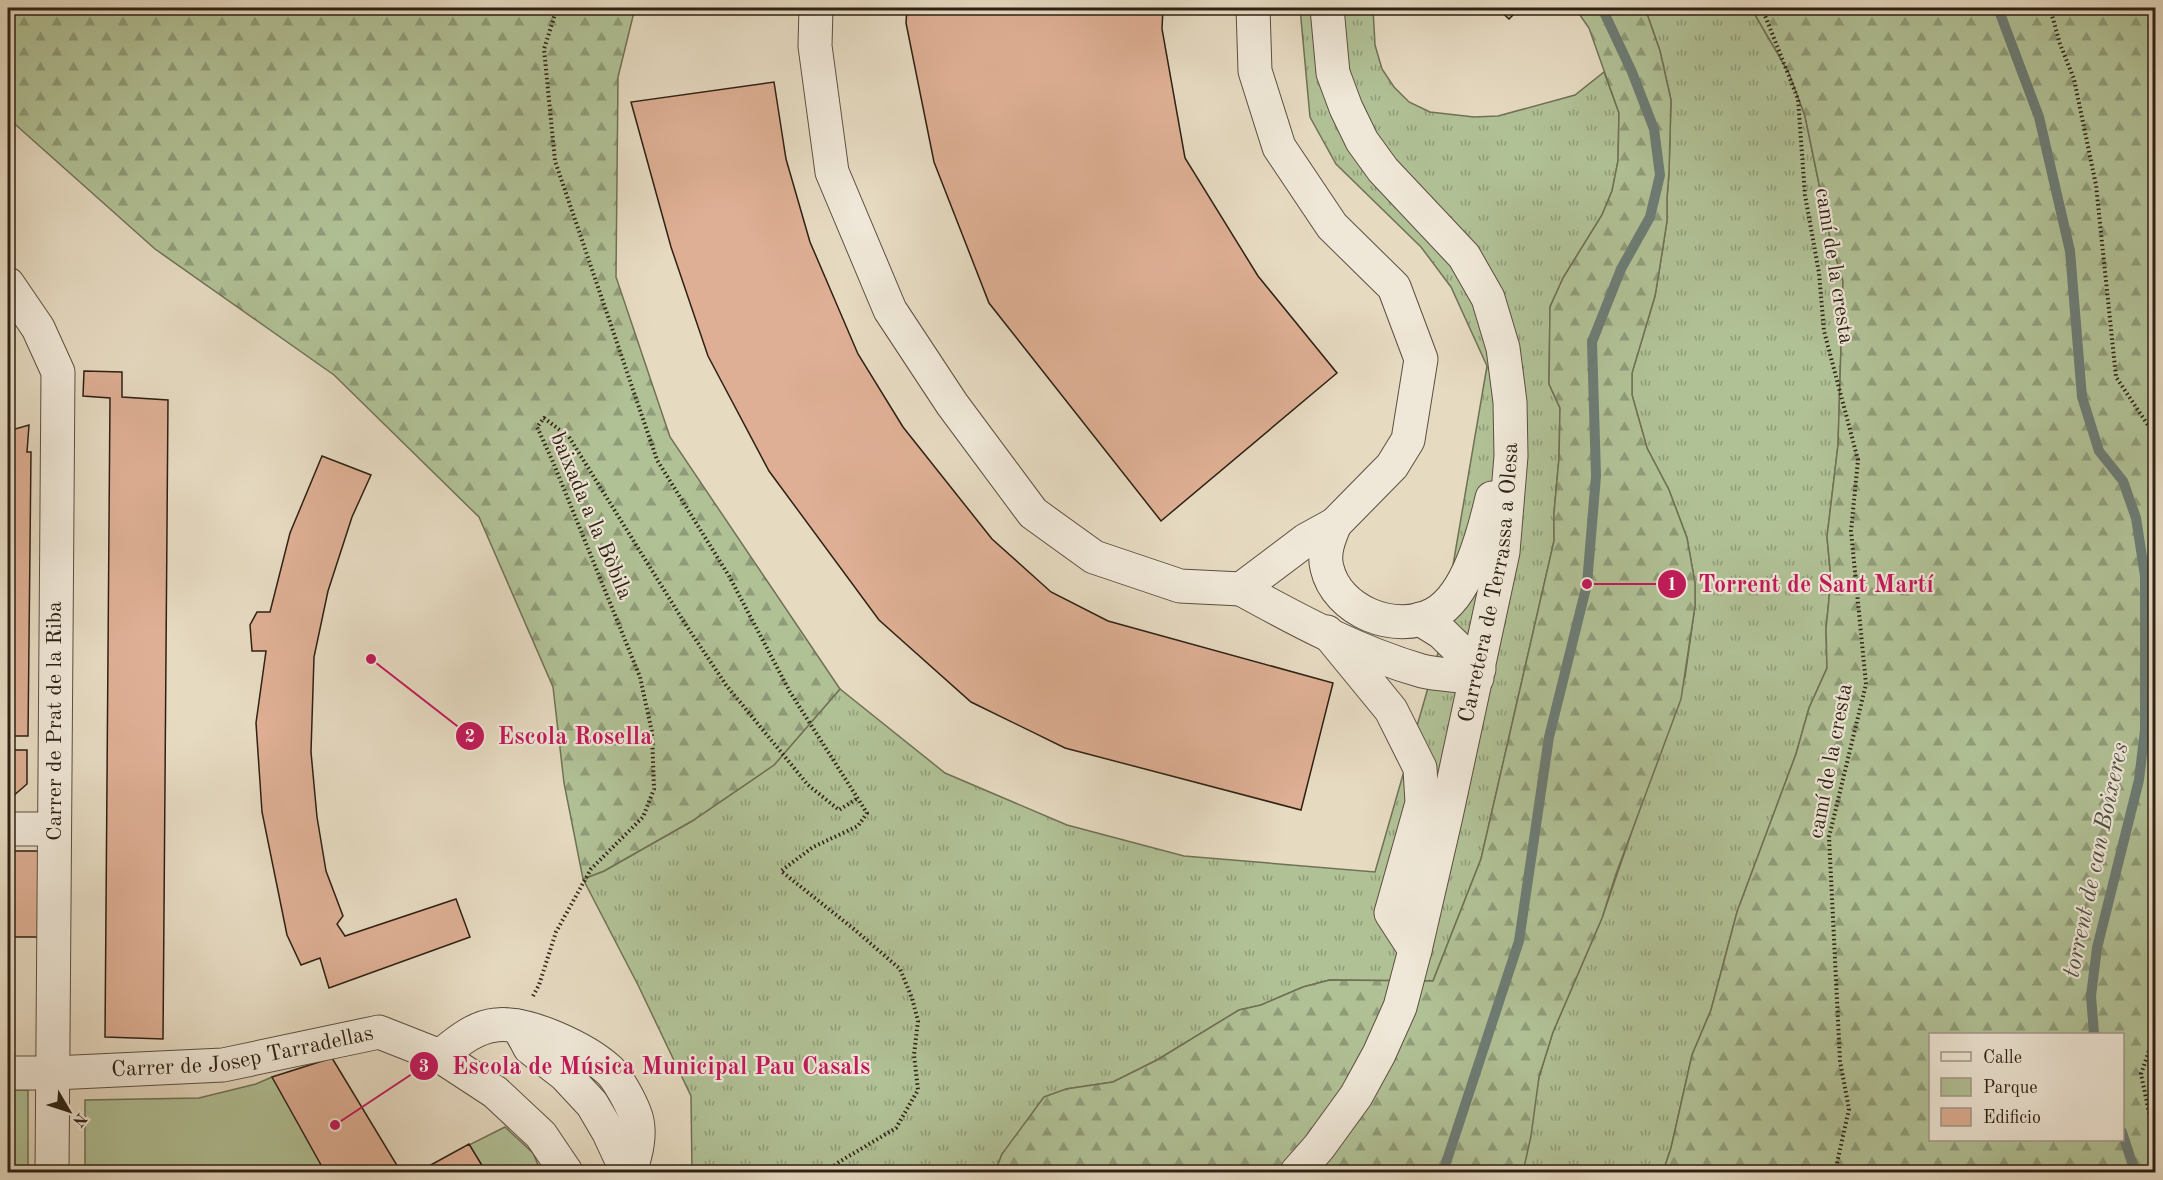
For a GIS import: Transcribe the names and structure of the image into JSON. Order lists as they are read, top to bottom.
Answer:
{
  "streets": {
    "street": ["Carretera de Terrassa a Olesa", "Carrer de Prat de la Riba", "Carrer de Josep Tarradellas"],
    "path": ["camí de la cresta", "baixada a la Bòbila"]
  },
  "crossings": [
    ["Carrer de Prat de la Riba", "Carrer de Josep Tarradellas"]
  ],
  "water": ["torrent de can Boixeres"],
  "places": ["Torrent de Sant Martí", "Escola Rosella", "Escola de Música Municipal Pau Casals"],
  "legend": ["Calle", "Parque", "Edificio"],
  "north": "bottom right"
}
